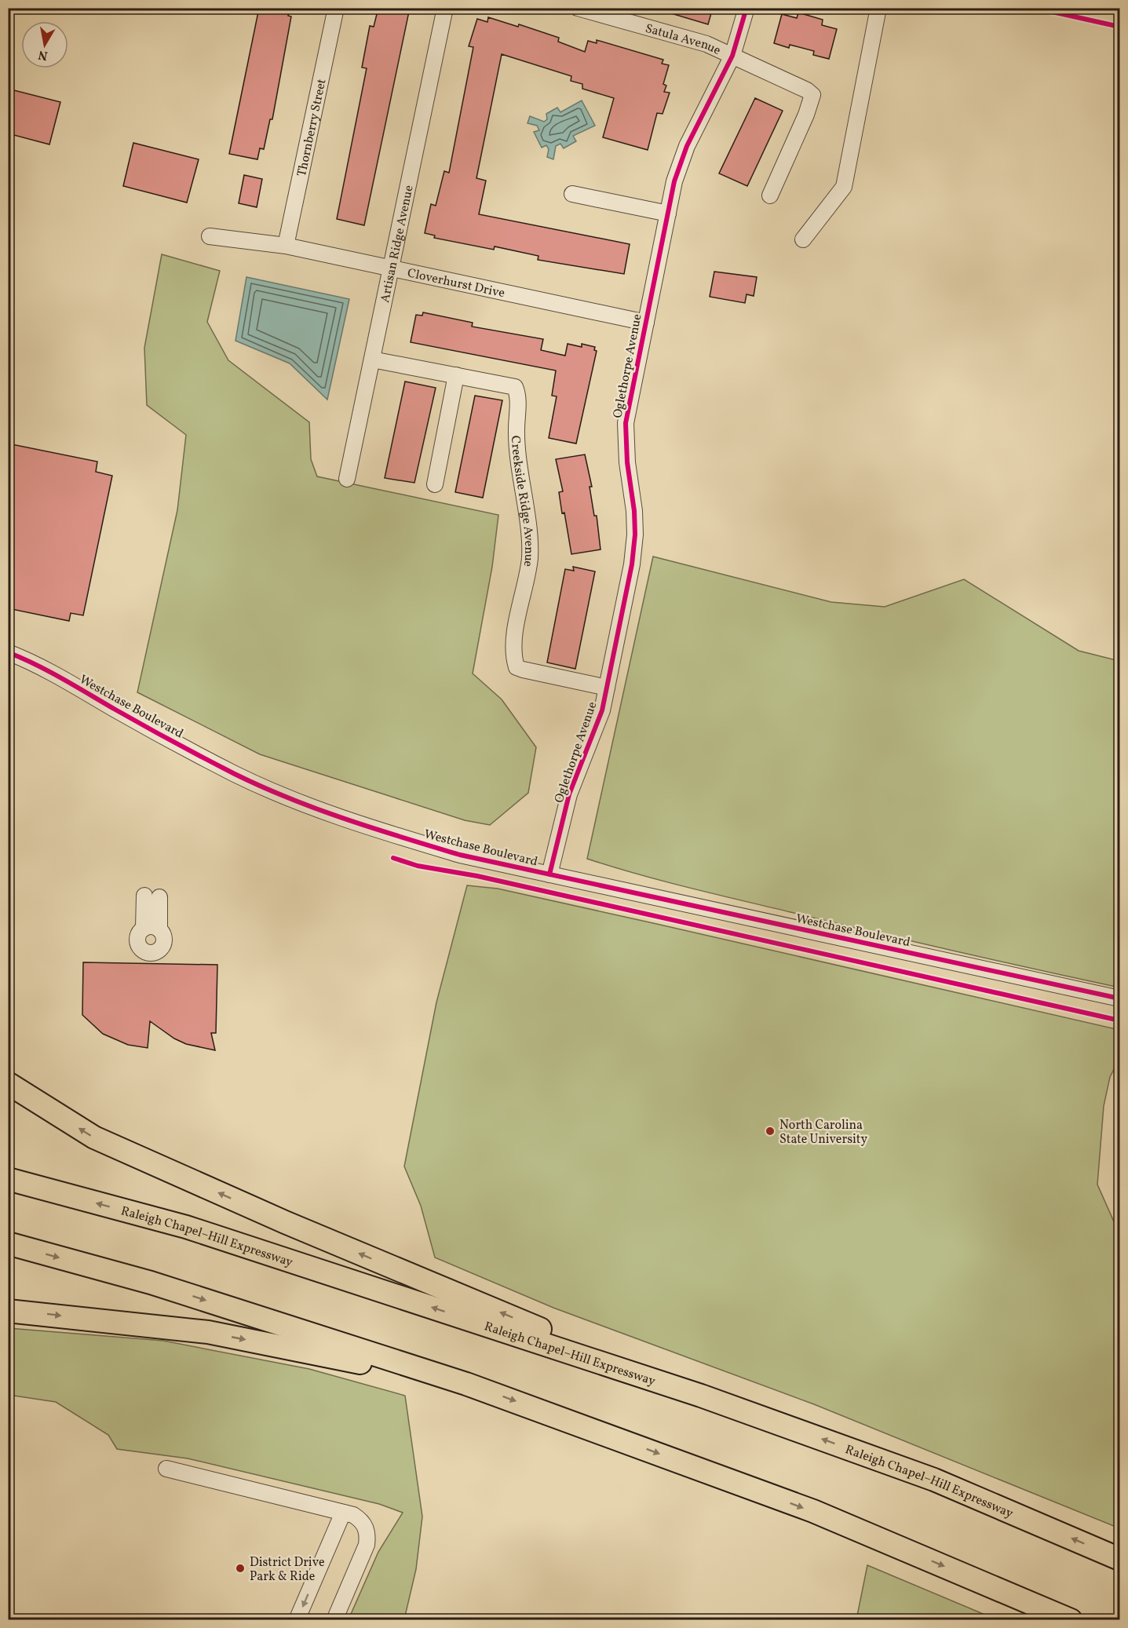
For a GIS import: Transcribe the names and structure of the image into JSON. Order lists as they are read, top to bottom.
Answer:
{
  "streets": {
    "highway": ["Raleigh Chapel–Hill Expressway"],
    "street": [
      "Satula Avenue",
      "Thornberry Street",
      "Artisan Ridge Avenue",
      "Cloverhurst Drive",
      "Oglethorpe Avenue",
      "Creekside Ridge Avenue",
      "Westchase Boulevard"
    ]
  },
  "crossings": [
    ["Satula Avenue", "Oglethorpe Avenue"],
    ["Thornberry Street", "Cloverhurst Drive"],
    ["Artisan Ridge Avenue", "Cloverhurst Drive"],
    ["Artisan Ridge Avenue", "Creekside Ridge Avenue"],
    ["Cloverhurst Drive", "Oglethorpe Avenue"],
    ["Oglethorpe Avenue", "Creekside Ridge Avenue"],
    ["Oglethorpe Avenue", "Westchase Boulevard"]
  ],
  "places": ["North Carolina State University", "District Drive Park & Ride"],
  "north": "bottom"
}
